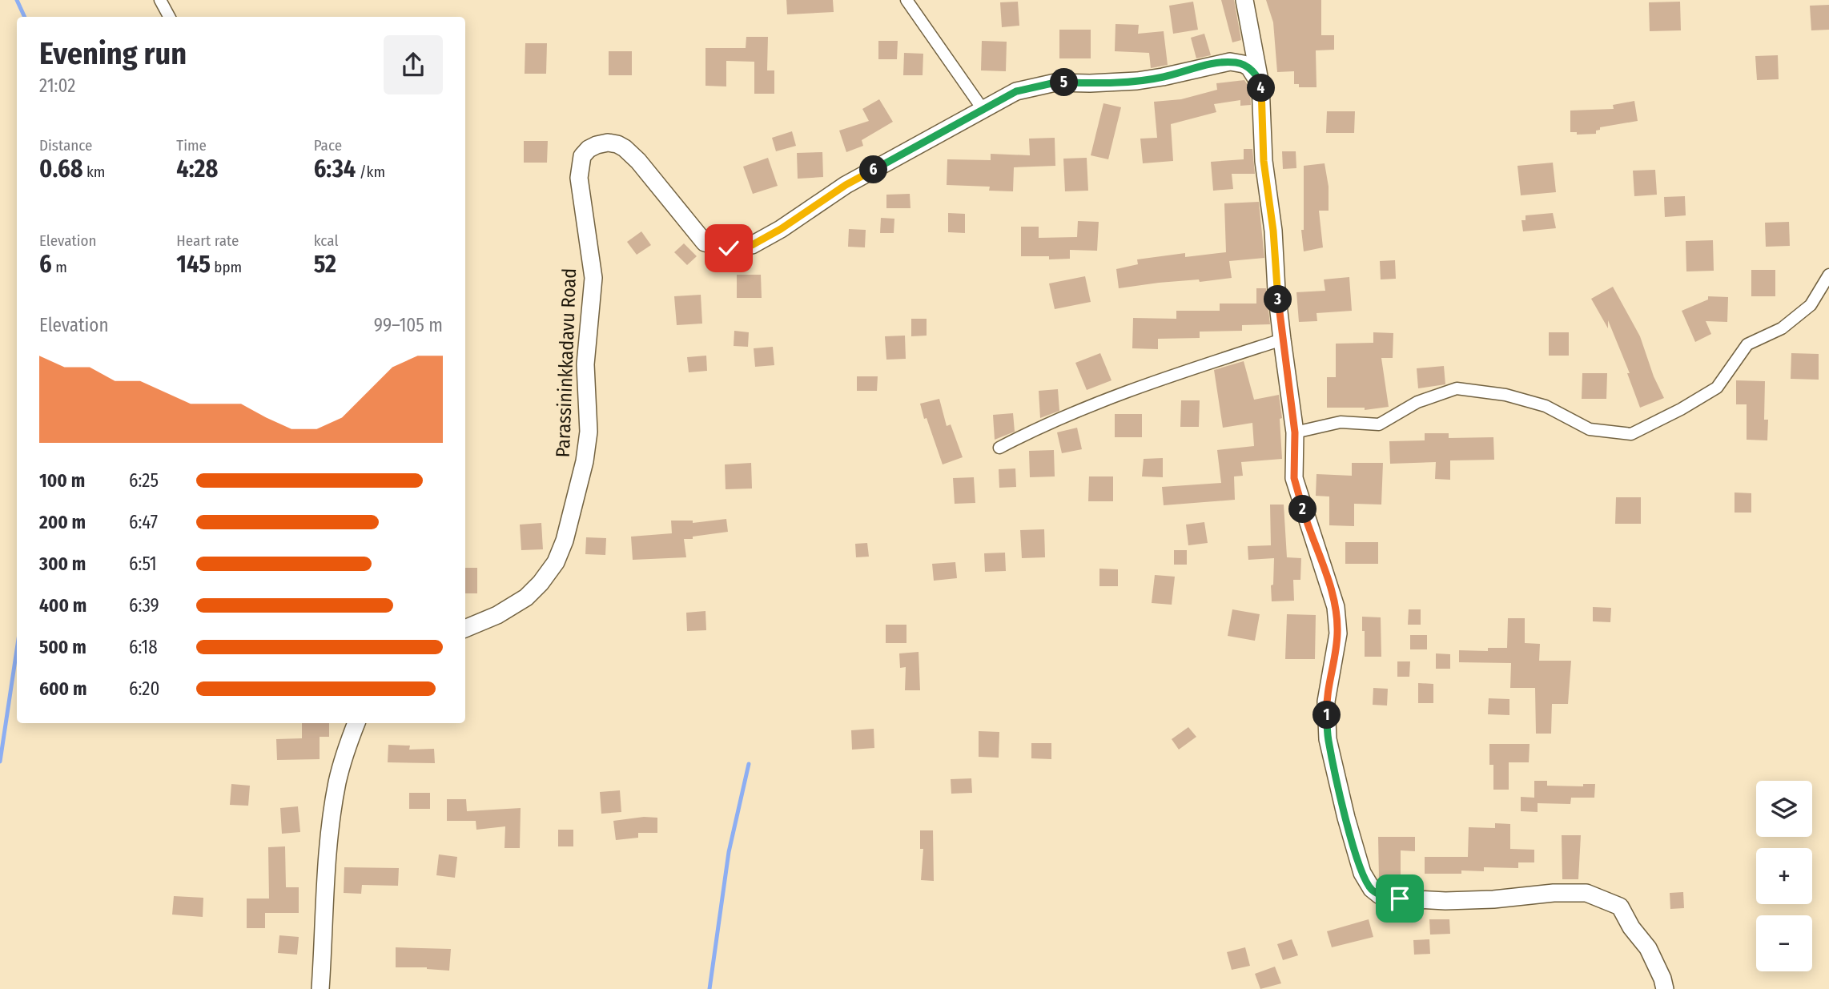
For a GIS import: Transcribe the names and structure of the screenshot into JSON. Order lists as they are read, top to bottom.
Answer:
{
  "streets": {
    "main road": ["Parassininkkadavu Road"]
  },
  "page": {
    "heading": ["Evening run", "21:02"],
    "pins": [
      "5",
      "4",
      "6",
      "3",
      "2",
      "1"
    ],
    "stats": [
      ["Distance", "0.68 km"],
      ["Time", "4:28"],
      ["Pace", "6:34 /km"],
      ["Elevation", "6 m"],
      ["Heart rate", "145 bpm"],
      ["kcal", "52"]
    ],
    "chart": ["Elevation", "99–105 m"],
    "list": [
      {
        "name": "100 m",
        "note": "6:25"
      },
      {
        "name": "200 m",
        "note": "6:47"
      },
      {
        "name": "300 m",
        "note": "6:51"
      },
      {
        "name": "400 m",
        "note": "6:39"
      },
      {
        "name": "500 m",
        "note": "6:18"
      },
      {
        "name": "600 m",
        "note": "6:20"
      }
    ],
    "map_buttons": ["+", "−"]
  }
}
